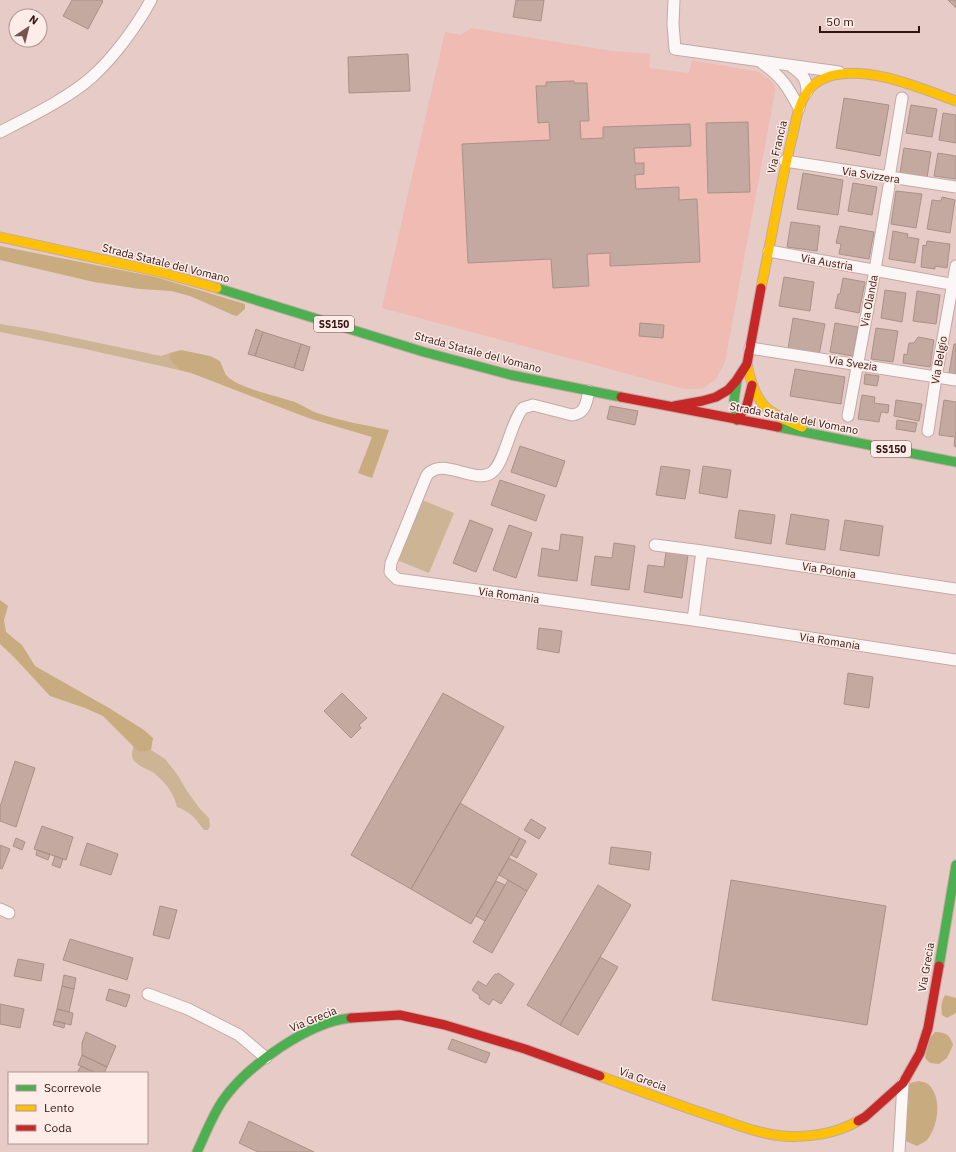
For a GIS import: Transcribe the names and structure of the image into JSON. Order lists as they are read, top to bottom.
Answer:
{
  "streets": {
    "main road": [
      "Via Francia",
      "Strada Statale del Vomano",
      "SS150",
      "Via Grecia"
    ],
    "street": [
      "Via Svizzera",
      "Via Austria",
      "Via Olanda",
      "Via Belgio",
      "Via Svezia",
      "Via Polonia",
      "Via Romania"
    ]
  },
  "crossings": [
    ["Via Francia", "Via Svizzera"],
    ["Via Francia", "Via Austria"],
    ["Via Francia", "Strada Statale del Vomano"],
    ["Via Francia", "Via Svezia"],
    ["Via Svizzera", "Via Olanda"],
    ["Via Austria", "Via Olanda"],
    ["Via Austria", "Via Belgio"],
    ["Strada Statale del Vomano", "Via Romania"],
    ["Via Olanda", "Via Svezia"],
    ["Via Belgio", "Via Svezia"]
  ],
  "legend": ["Scorrevole", "Lento", "Coda"],
  "scale_bar": "50 m",
  "north": "top right"
}
